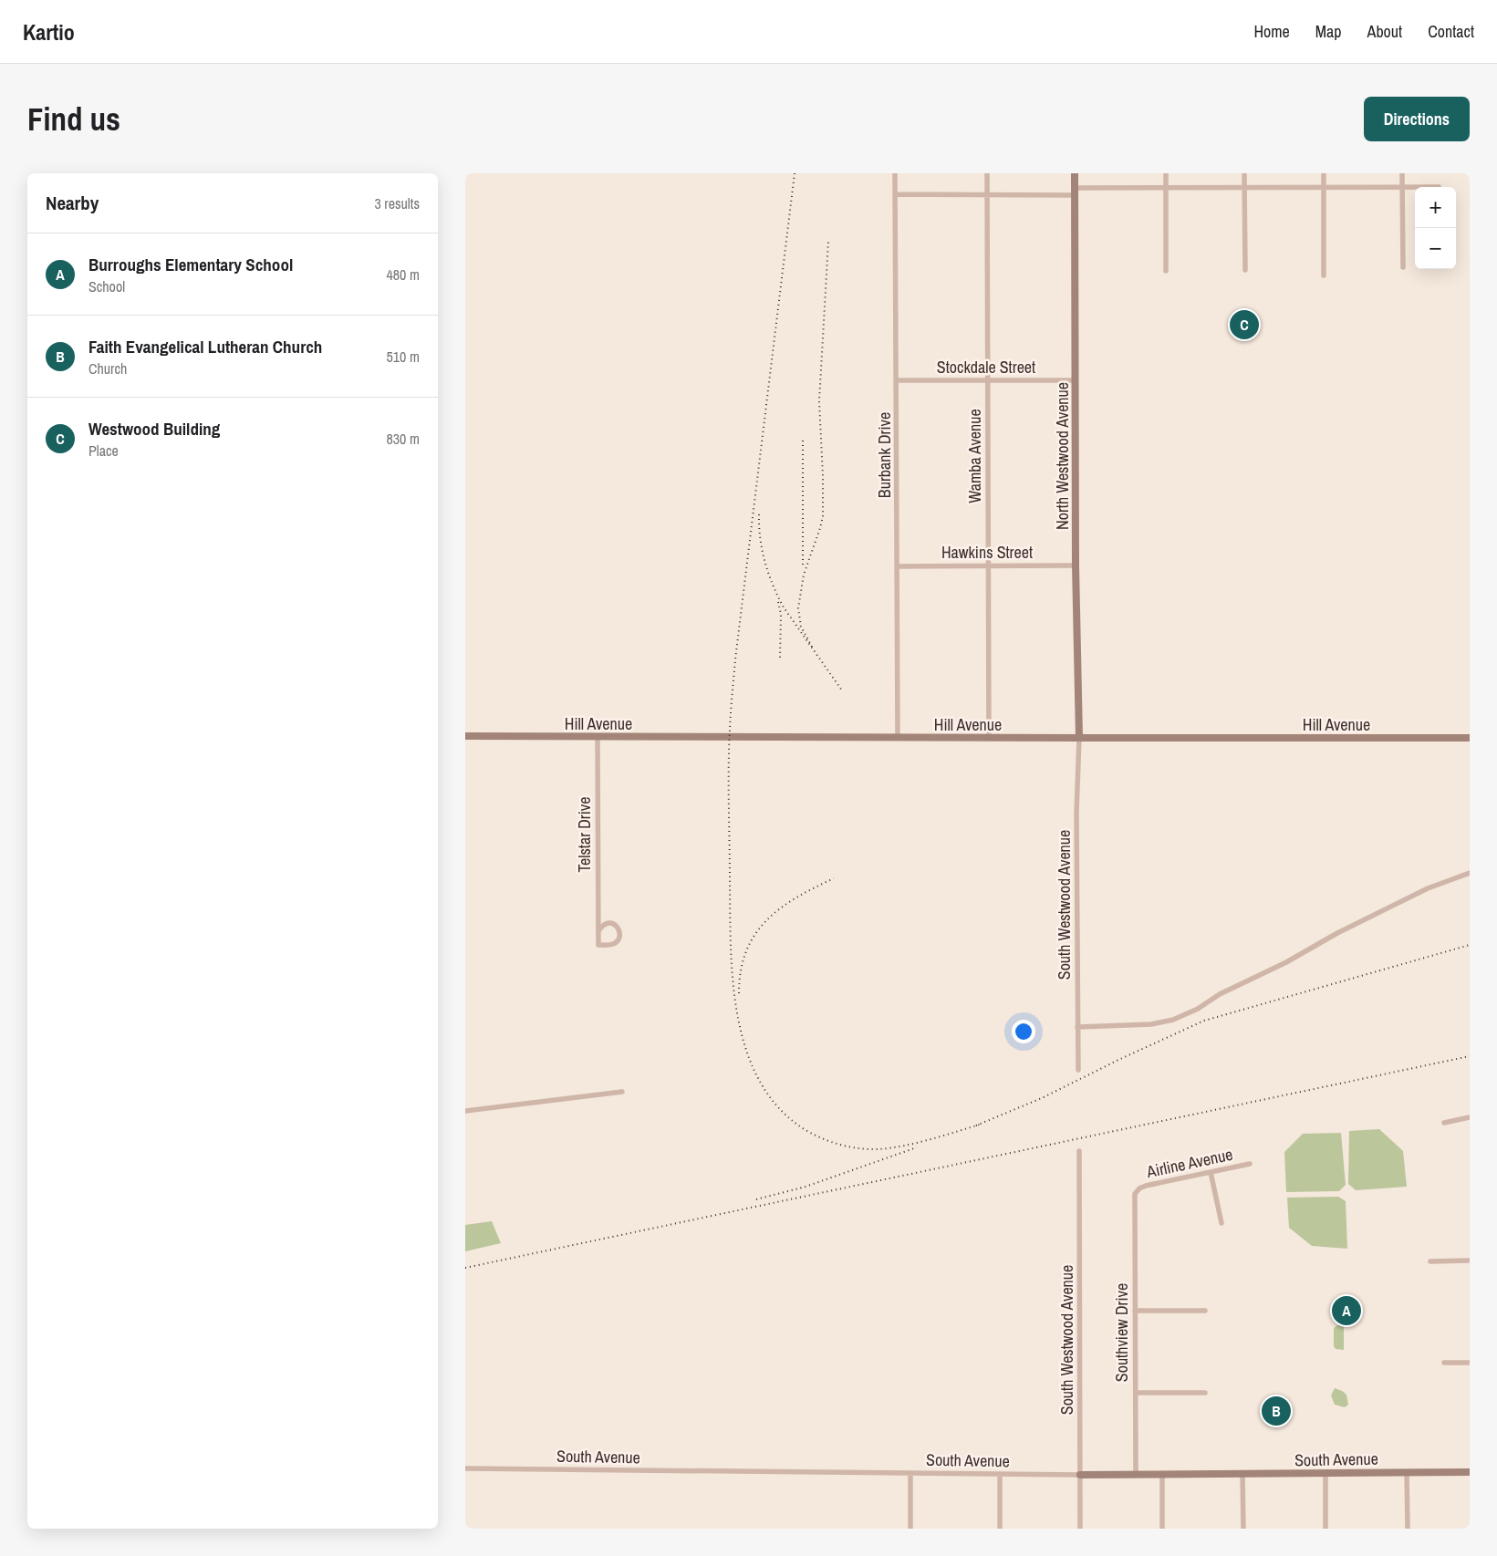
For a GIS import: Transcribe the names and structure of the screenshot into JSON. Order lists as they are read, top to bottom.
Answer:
{
  "streets": {
    "main road": ["North Westwood Avenue", "Hill Avenue", "South Avenue"],
    "street": [
      "Stockdale Street",
      "Burbank Drive",
      "Wamba Avenue",
      "Hawkins Street",
      "Telstar Drive",
      "South Westwood Avenue",
      "Airline Avenue",
      "Southview Drive"
    ]
  },
  "crossings": [
    ["Stockdale Street", "Burbank Drive"],
    ["Stockdale Street", "Wamba Avenue"],
    ["Stockdale Street", "North Westwood Avenue"],
    ["Burbank Drive", "Hawkins Street"],
    ["Burbank Drive", "Hill Avenue"],
    ["Wamba Avenue", "Hawkins Street"],
    ["Wamba Avenue", "Hill Avenue"],
    ["North Westwood Avenue", "Hawkins Street"],
    ["North Westwood Avenue", "Hill Avenue"],
    ["North Westwood Avenue", "South Westwood Avenue"],
    ["Hill Avenue", "Telstar Drive"],
    ["Hill Avenue", "South Westwood Avenue"],
    ["South Westwood Avenue", "South Avenue"],
    ["Airline Avenue", "Southview Drive"],
    ["Southview Drive", "South Avenue"]
  ],
  "page": {
    "header": "Kartio",
    "nav": [
      "Home",
      "Map",
      "About",
      "Contact"
    ],
    "buttons": "Directions",
    "title": "Find us",
    "heading": ["Nearby", "3 results"],
    "map_buttons": ["+", "−"],
    "list": [
      {
        "mark": "A",
        "name": "Burroughs Elementary School",
        "note": "School",
        "value": "480 m"
      },
      {
        "mark": "B",
        "name": "Faith Evangelical Lutheran Church",
        "note": "Church",
        "value": "510 m"
      },
      {
        "mark": "C",
        "name": "Westwood Building",
        "note": "Place",
        "value": "830 m"
      }
    ],
    "pins": ["C", "A", "B"]
  }
}
